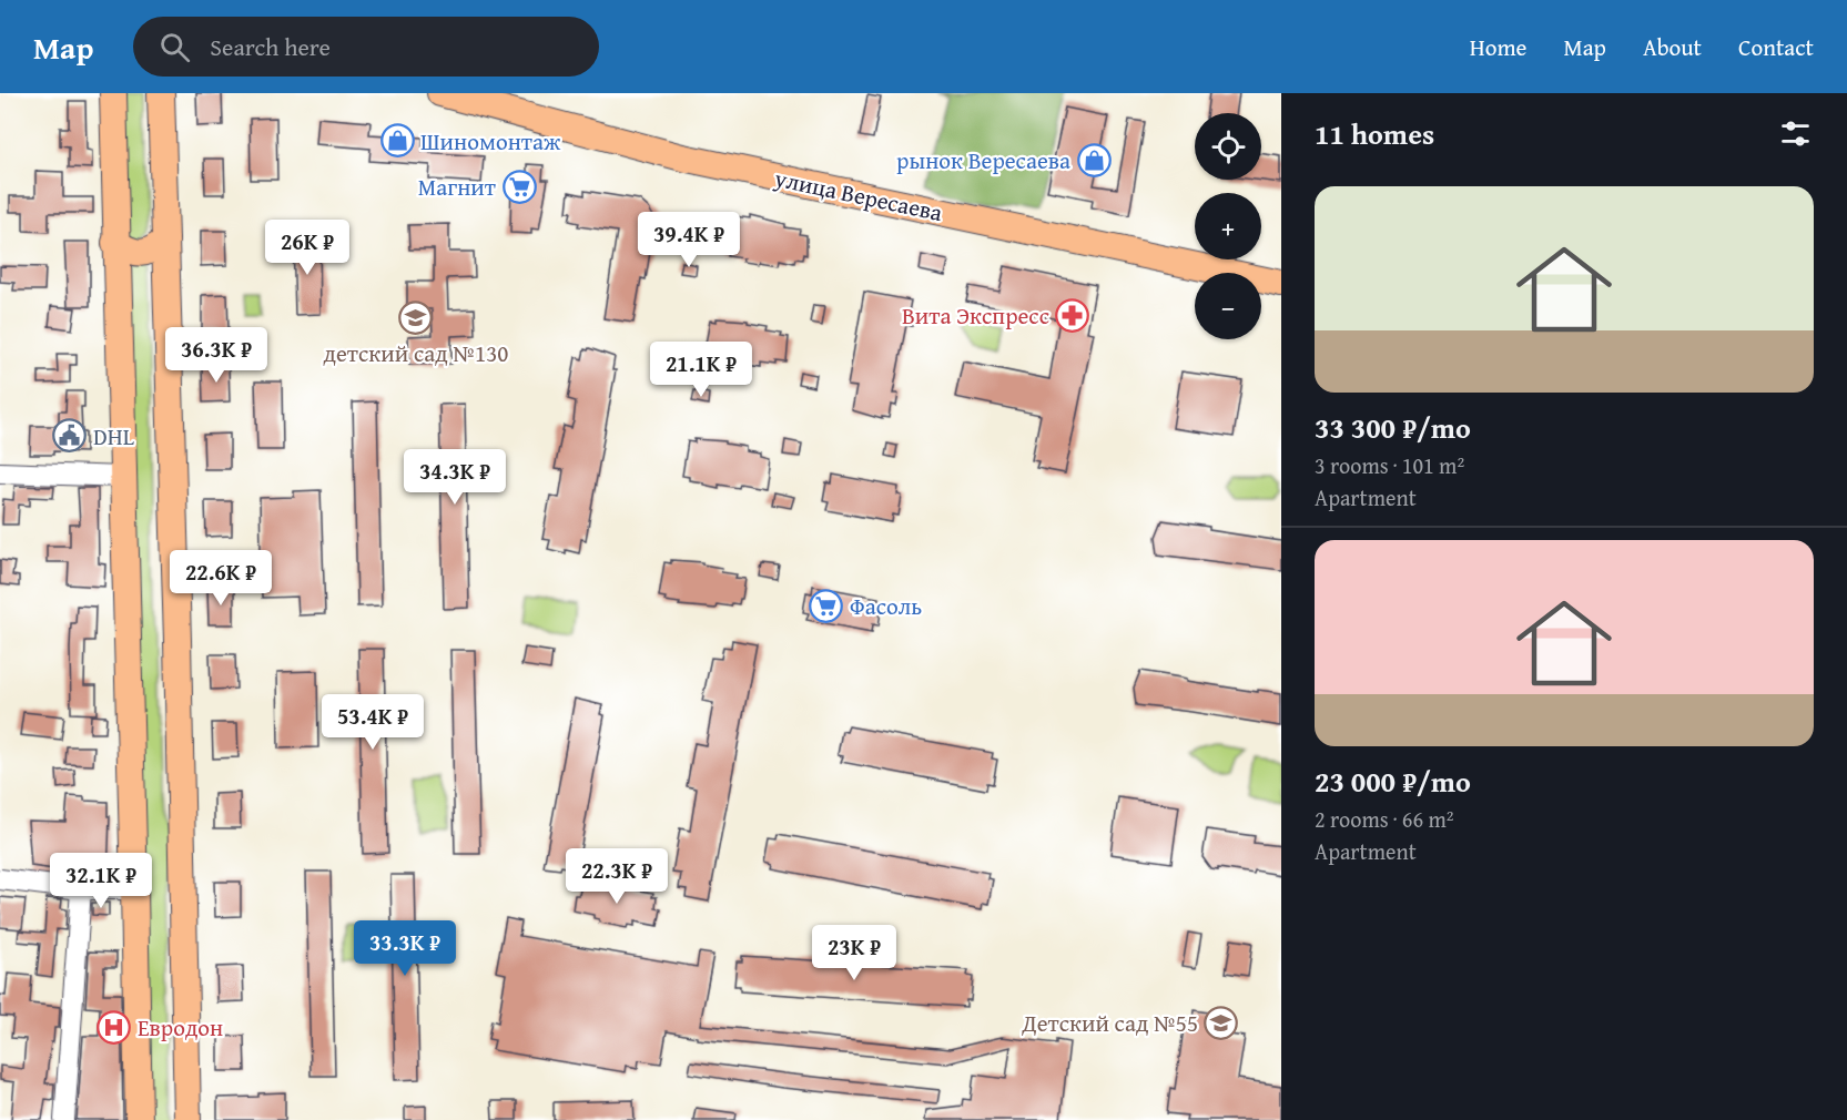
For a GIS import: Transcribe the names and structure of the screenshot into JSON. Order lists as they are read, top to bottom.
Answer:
{
  "streets": {
    "main road": ["улица Вересаева"]
  },
  "places": {
    "shop": ["Шиномонтаж", "рынок Вересаева"],
    "supermarket": ["Магнит", "Фасоль"],
    "pharmacy": ["Вита Экспресс"],
    "school or university": ["детский сад №130", "Детский сад №55"],
    "public building": ["DHL"],
    "hospital": ["Евродон"]
  },
  "page": {
    "header": "Map",
    "search": "Search here",
    "nav": [
      "Home",
      "Map",
      "About",
      "Contact"
    ],
    "heading": "11 homes",
    "map_buttons": ["+", "−"],
    "list": [
      {
        "name": "33 300 ₽/mo",
        "note": "3 rooms · 101 m² · Apartment"
      },
      {
        "name": "23 000 ₽/mo",
        "note": "2 rooms · 66 m² · Apartment"
      }
    ],
    "price": [
      "39.4K ₽",
      "26K ₽",
      "36.3K ₽",
      "21.1K ₽",
      "34.3K ₽",
      "22.6K ₽",
      "53.4K ₽",
      "22.3K ₽",
      "32.1K ₽",
      "33.3K ₽",
      "23K ₽"
    ]
  }
}
